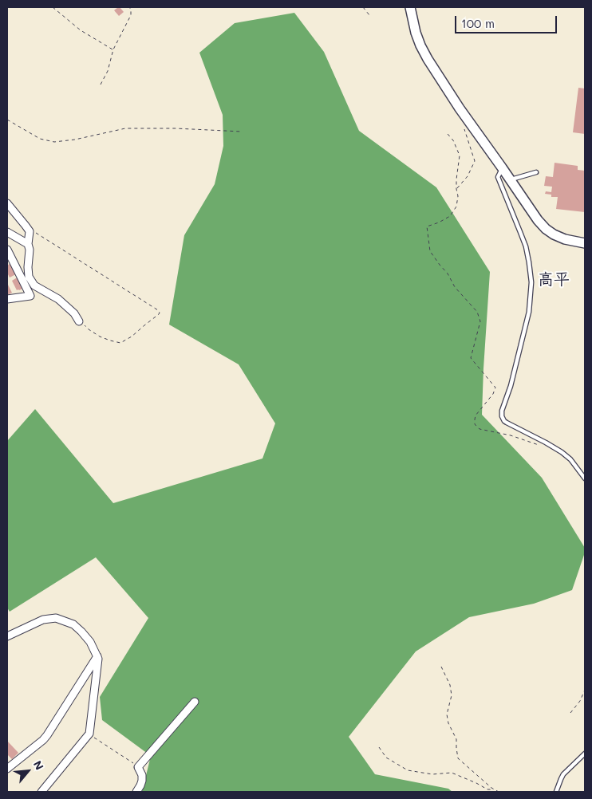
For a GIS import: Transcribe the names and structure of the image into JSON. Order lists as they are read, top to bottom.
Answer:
{
  "districts": ["高平"],
  "scale_bar": "100 m",
  "north": "top right"
}
